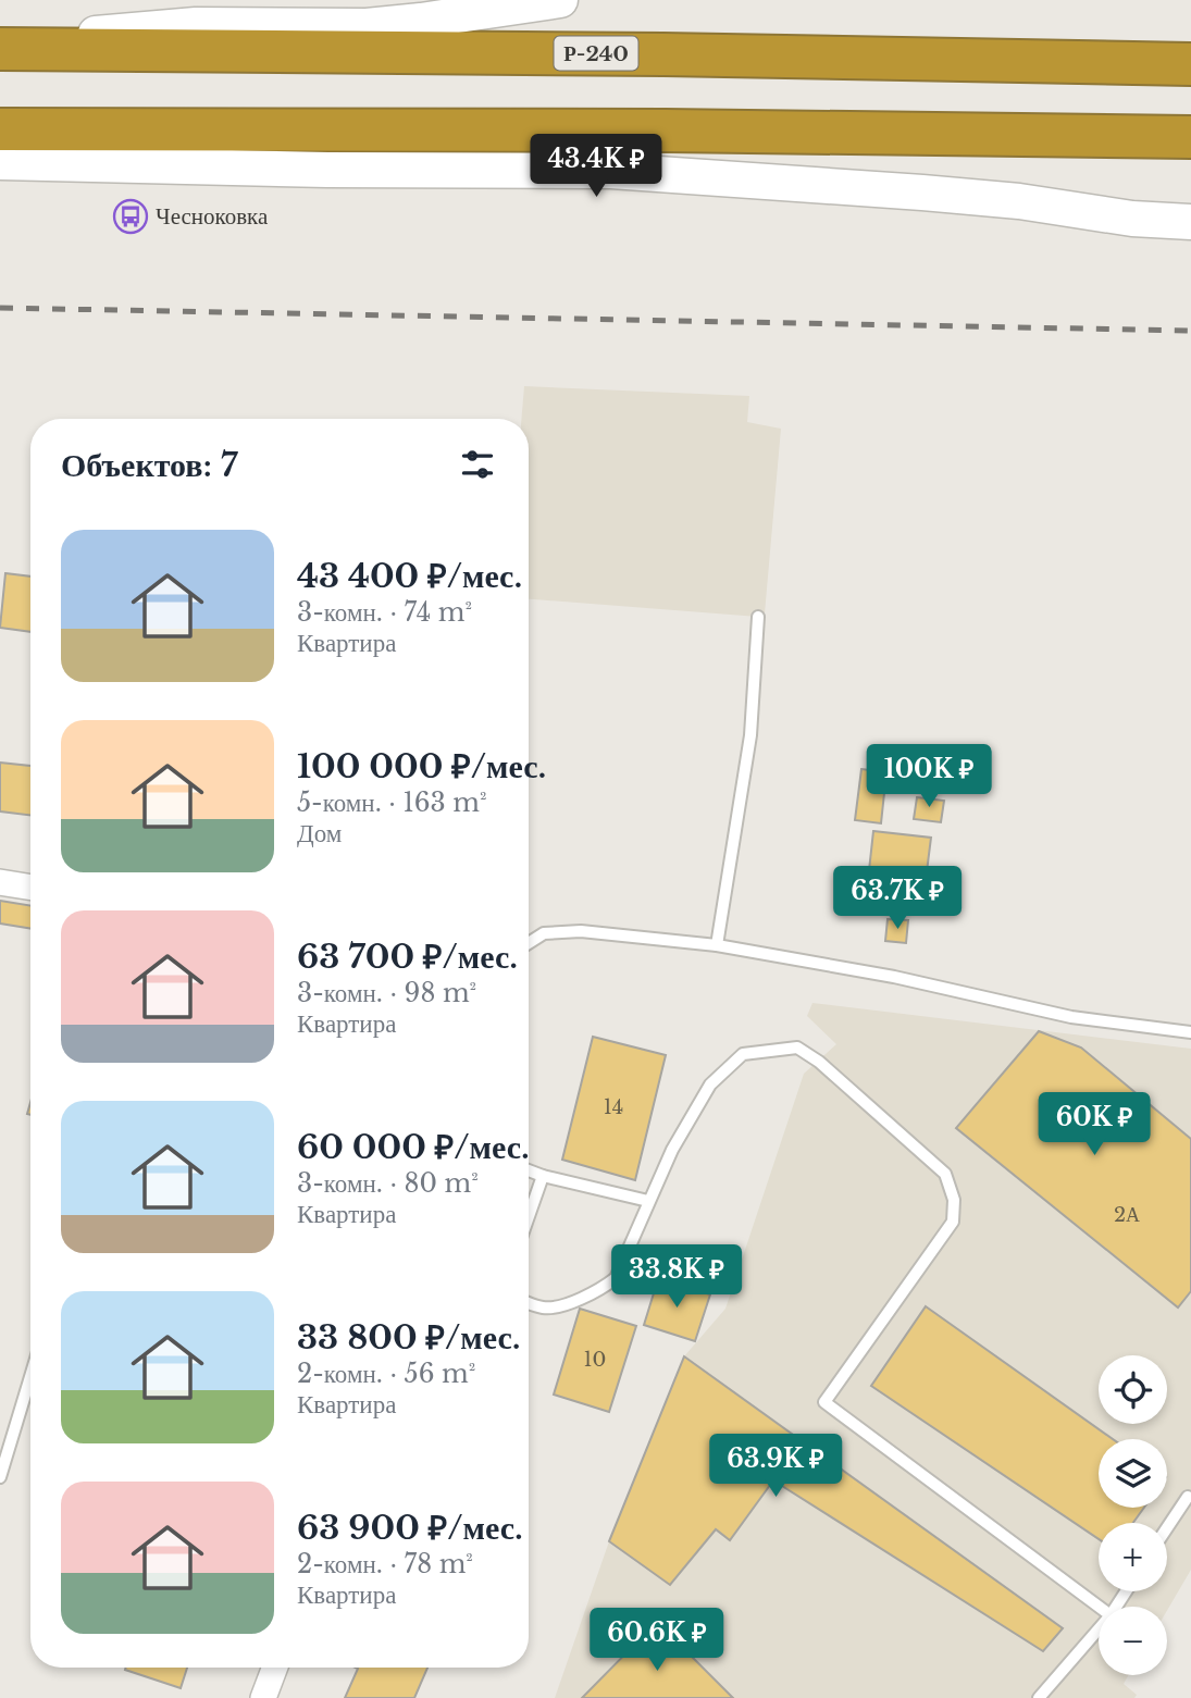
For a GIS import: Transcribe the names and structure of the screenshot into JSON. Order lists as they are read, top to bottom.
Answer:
{
  "streets": {
    "highway": ["Р-240"]
  },
  "places": {
    "bus stop": ["Чесноковка"]
  },
  "house_numbers": ["14", "2А", "10"],
  "page": {
    "price": [
      "43.4K ₽",
      "100K ₽",
      "63.7K ₽",
      "60K ₽",
      "33.8K ₽",
      "63.9K ₽",
      "60.6K ₽"
    ],
    "heading": "Объектов: 7",
    "list": [
      {
        "name": "43 400 ₽/мес.",
        "note": "3-комн. · 74 m² · Квартира"
      },
      {
        "name": "100 000 ₽/мес.",
        "note": "5-комн. · 163 m² · Дом"
      },
      {
        "name": "63 700 ₽/мес.",
        "note": "3-комн. · 98 m² · Квартира"
      },
      {
        "name": "60 000 ₽/мес.",
        "note": "3-комн. · 80 m² · Квартира"
      },
      {
        "name": "33 800 ₽/мес.",
        "note": "2-комн. · 56 m² · Квартира"
      },
      {
        "name": "63 900 ₽/мес.",
        "note": "2-комн. · 78 m² · Квартира"
      }
    ],
    "map_buttons": ["+", "−"]
  }
}
